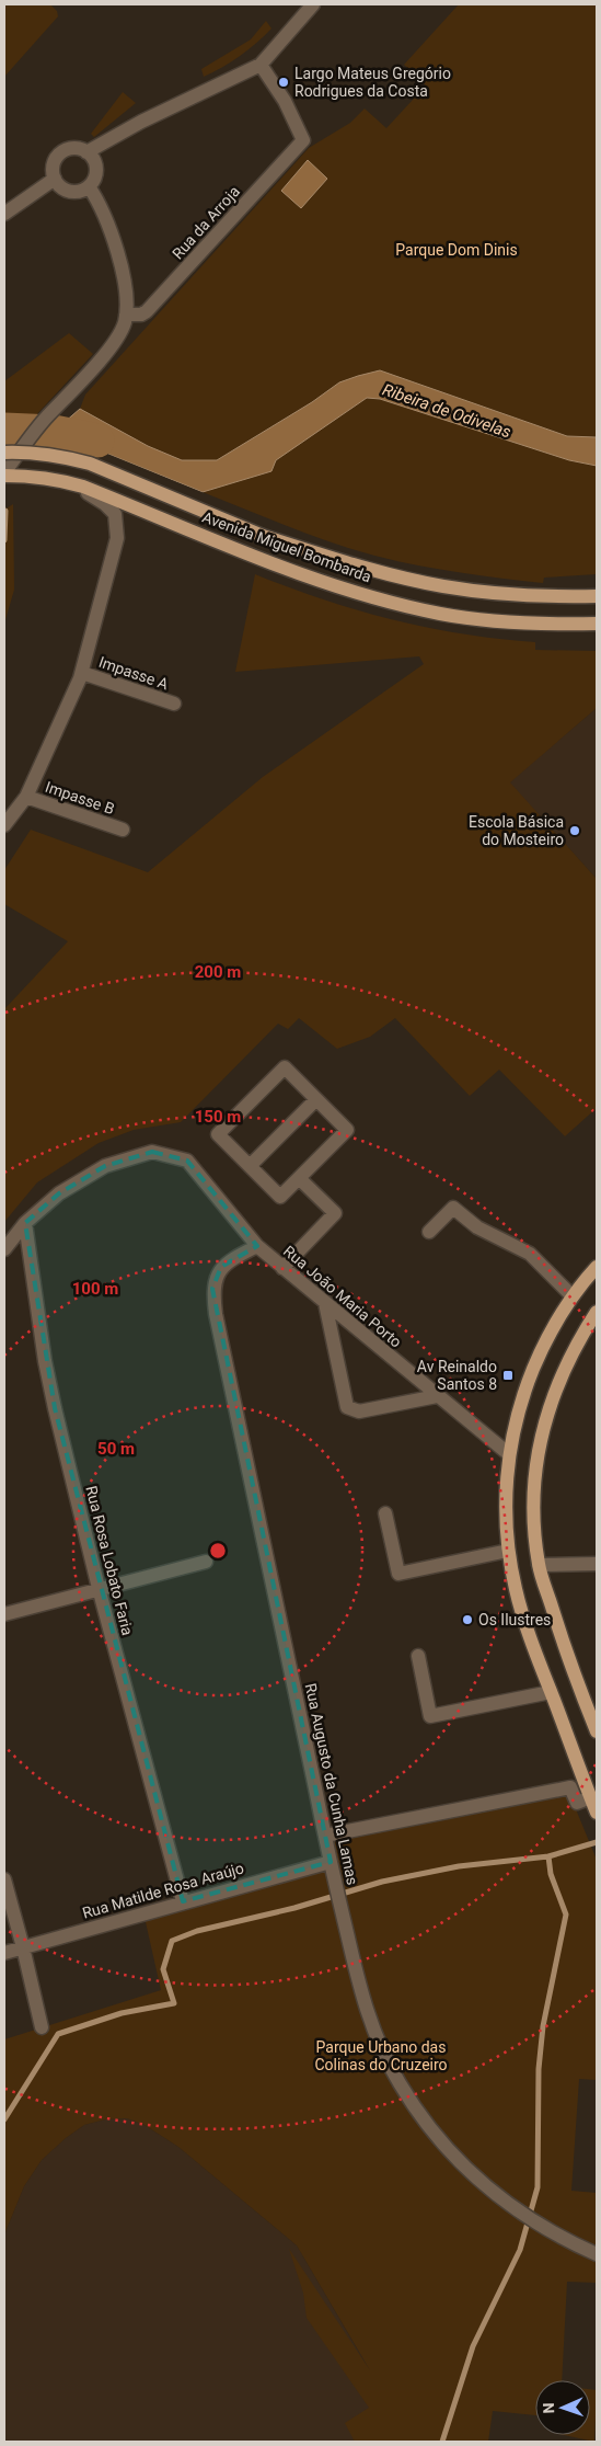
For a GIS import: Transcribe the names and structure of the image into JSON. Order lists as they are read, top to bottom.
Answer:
{
  "streets": {
    "main road": ["Avenida Miguel Bombarda"],
    "street": [
      "Rua da Arroja",
      "Impasse A",
      "Impasse B",
      "Rua João Maria Porto",
      "Rua Rosa Lobato Faria",
      "Rua Augusto da Cunha Lamas",
      "Rua Matilde Rosa Araújo"
    ]
  },
  "crossings": [
    ["Rua João Maria Porto", "Rua Rosa Lobato Faria"],
    ["Rua João Maria Porto", "Rua Augusto da Cunha Lamas"],
    ["Rua Rosa Lobato Faria", "Rua Matilde Rosa Araújo"],
    ["Rua Augusto da Cunha Lamas", "Rua Matilde Rosa Araújo"]
  ],
  "water": ["Ribeira de Odivelas"],
  "parks": ["Parque Dom Dinis", "Parque Urbano das Colinas do Cruzeiro"],
  "places": {
    "other": ["Largo Mateus Gregório Rodrigues da Costa", "Escola Básica do Mosteiro", "Os Ilustres"],
    "transit": ["Av Reinaldo Santos 8"]
  },
  "north": "left",
  "rings": [
    "200 m",
    "150 m",
    "100 m",
    "50 m"
  ]
}
